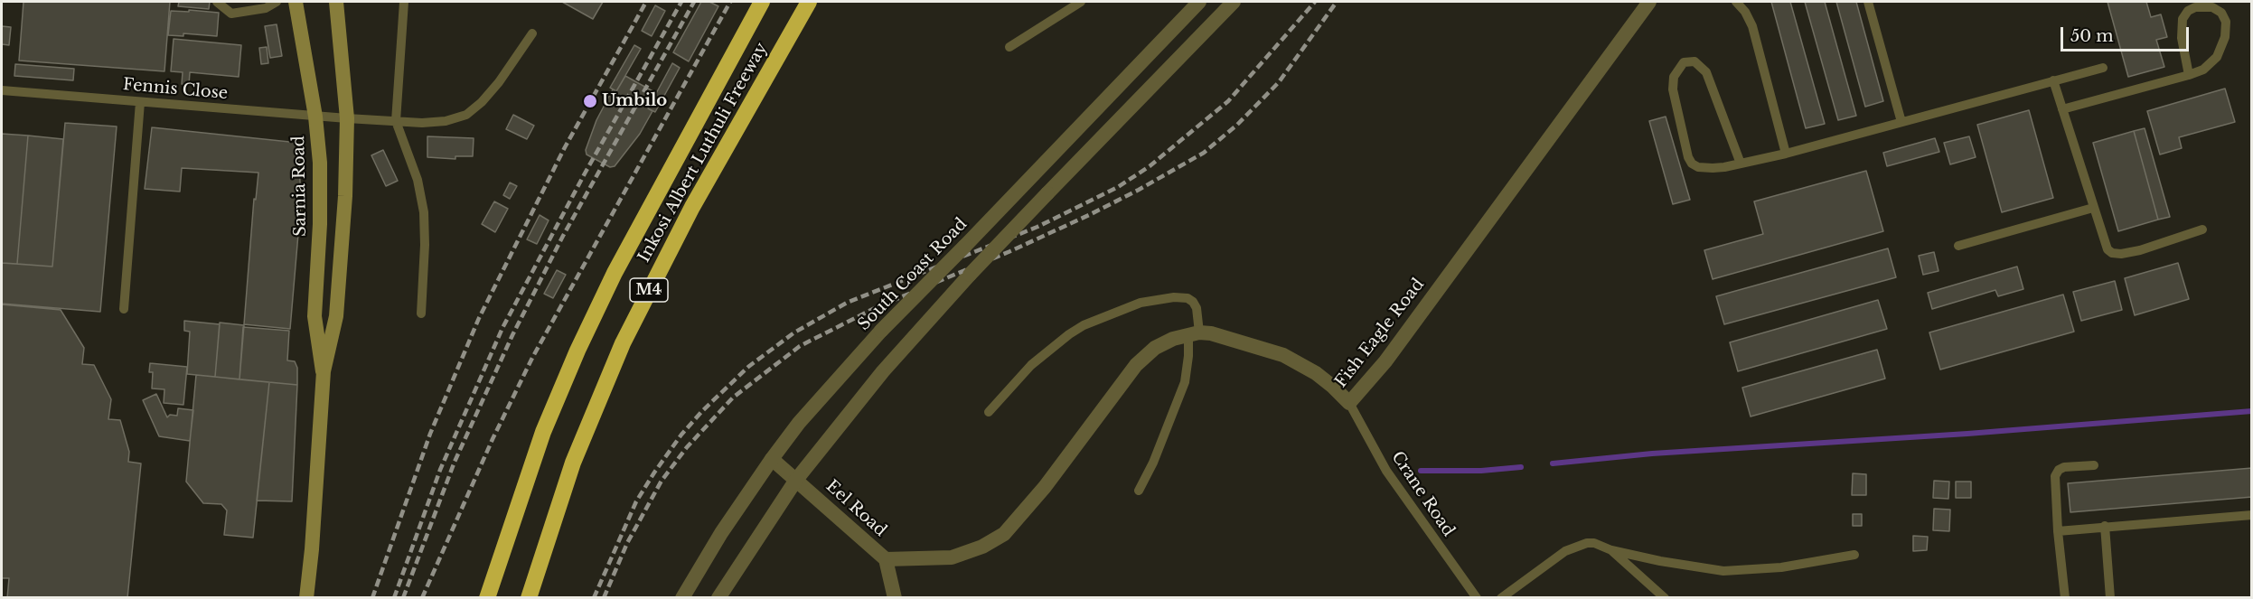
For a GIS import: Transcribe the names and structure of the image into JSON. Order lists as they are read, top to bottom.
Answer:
{
  "streets": {
    "highway": ["Inkosi Albert Luthuli Freeway", "M4"],
    "main road": ["Sarnia Road"],
    "street": ["South Coast Road", "Fish Eagle Road", "Eel Road"],
    "lane": ["Fennis Close", "Crane Road"]
  },
  "crossings": [
    ["Fennis Close", "Sarnia Road"],
    ["South Coast Road", "Eel Road"],
    ["Fish Eagle Road", "Crane Road"]
  ],
  "places": ["Umbilo"],
  "scale_bar": "50 m"
}
